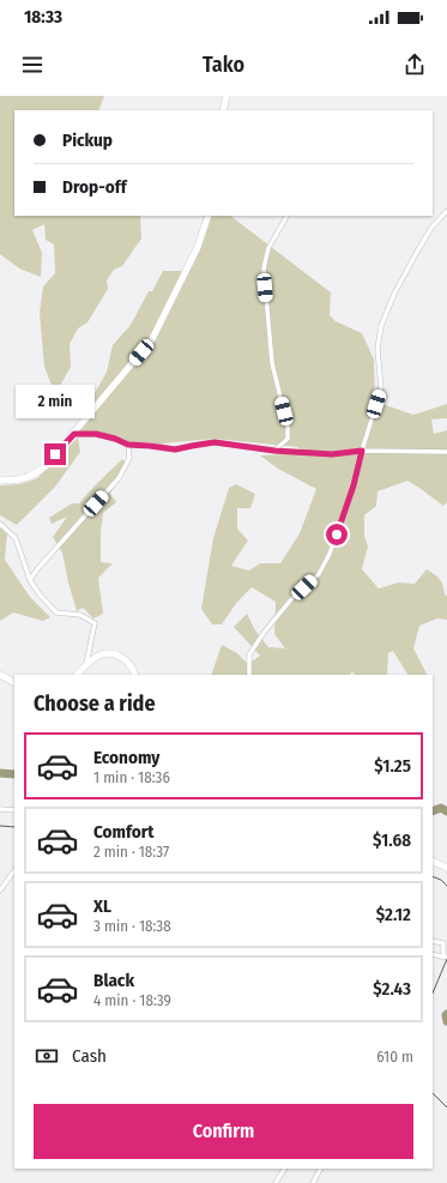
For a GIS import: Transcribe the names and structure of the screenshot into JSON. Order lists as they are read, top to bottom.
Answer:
{
  "page": {
    "status": "18:33",
    "header": "Tako",
    "banner": ["Pickup", "Drop-off"],
    "bubble": "2 min",
    "heading": "Choose a ride",
    "list": [
      {
        "name": "Economy",
        "note": "1 min · 18:36",
        "value": "$1.25"
      },
      {
        "name": "Comfort",
        "note": "2 min · 18:37",
        "value": "$1.68"
      },
      {
        "name": "XL",
        "note": "3 min · 18:38",
        "value": "$2.12"
      },
      {
        "name": "Black",
        "note": "4 min · 18:39",
        "value": "$2.43"
      }
    ],
    "pay": ["Cash", "610 m"],
    "buttons": "Confirm"
  }
}
